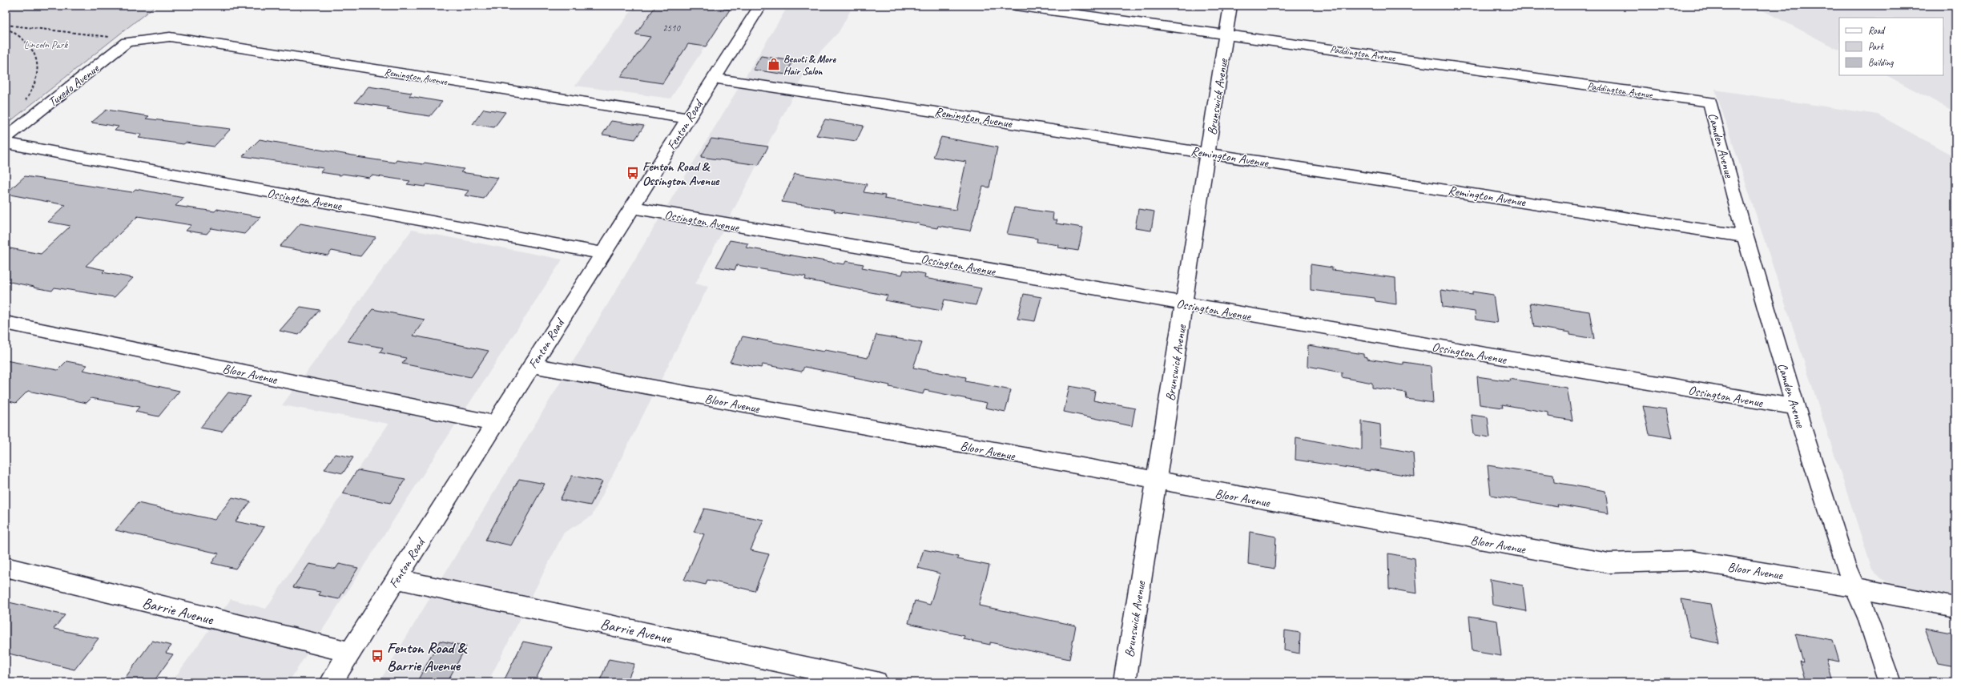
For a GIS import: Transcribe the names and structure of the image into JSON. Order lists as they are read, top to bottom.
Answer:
{
  "streets": {
    "street": [
      "Paddington Avenue",
      "Remington Avenue",
      "Tuxedo Avenue",
      "Brunswick Avenue",
      "Fenton Road",
      "Camden Avenue",
      "Ossington Avenue",
      "Bloor Avenue",
      "Barrie Avenue"
    ]
  },
  "crossings": [
    ["Paddington Avenue", "Brunswick Avenue"],
    ["Paddington Avenue", "Camden Avenue"],
    ["Remington Avenue", "Tuxedo Avenue"],
    ["Remington Avenue", "Brunswick Avenue"],
    ["Remington Avenue", "Fenton Road"],
    ["Remington Avenue", "Camden Avenue"],
    ["Brunswick Avenue", "Ossington Avenue"],
    ["Brunswick Avenue", "Bloor Avenue"],
    ["Fenton Road", "Ossington Avenue"],
    ["Fenton Road", "Bloor Avenue"],
    ["Fenton Road", "Barrie Avenue"],
    ["Camden Avenue", "Ossington Avenue"],
    ["Camden Avenue", "Bloor Avenue"]
  ],
  "parks": ["Lincoln Park"],
  "places": {
    "shop": ["Beauti & More Hair Salon"],
    "bus stop": ["Fenton Road & Ossington Avenue", "Fenton Road & Barrie Avenue"]
  },
  "house_numbers": ["2510"],
  "legend": ["Road", "Park", "Building"]
}
